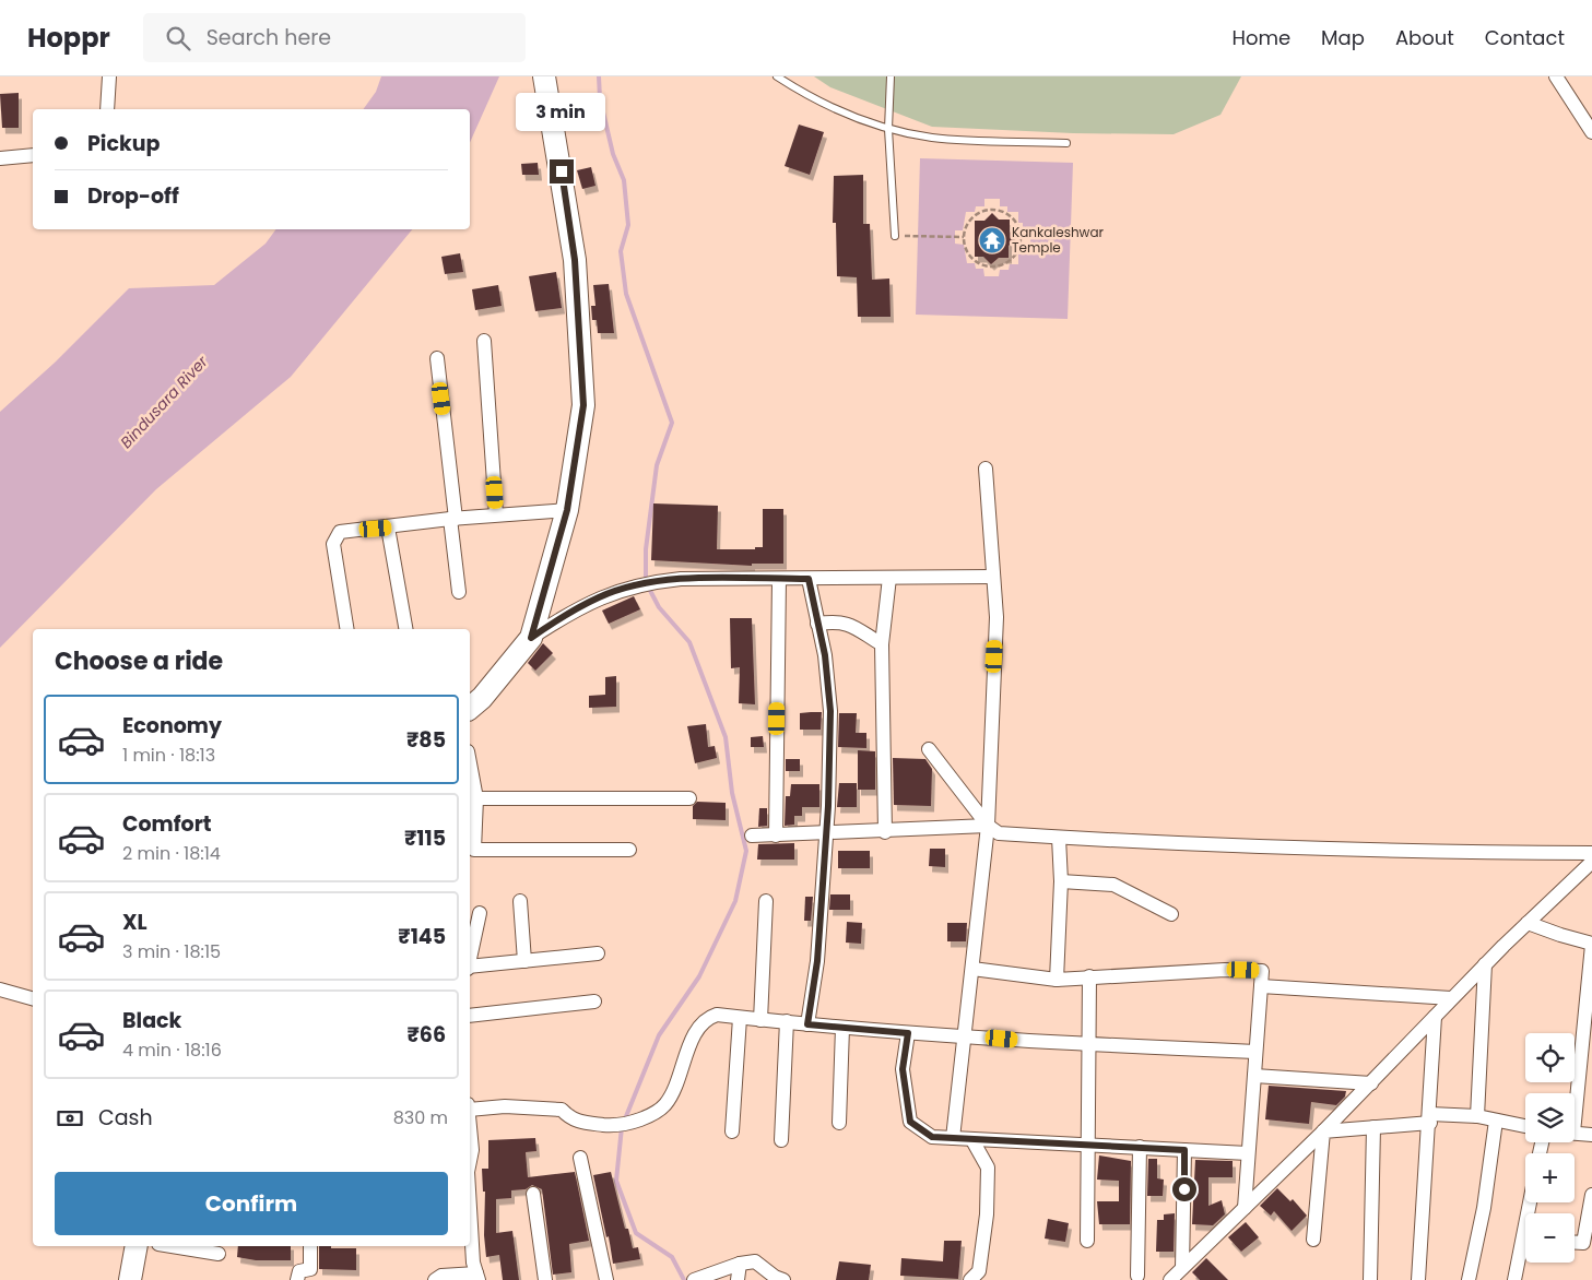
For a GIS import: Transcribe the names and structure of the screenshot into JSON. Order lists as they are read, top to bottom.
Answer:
{
  "water": ["Bindusara River"],
  "places": {
    "temple": ["Kankaleshwar Temple"]
  },
  "page": {
    "header": "Hoppr",
    "search": "Search here",
    "nav": [
      "Home",
      "Map",
      "About",
      "Contact"
    ],
    "bubble": "3 min",
    "banner": ["Pickup", "Drop-off"],
    "heading": "Choose a ride",
    "list": [
      {
        "name": "Economy",
        "note": "1 min · 18:13",
        "value": "₹85"
      },
      {
        "name": "Comfort",
        "note": "2 min · 18:14",
        "value": "₹115"
      },
      {
        "name": "XL",
        "note": "3 min · 18:15",
        "value": "₹145"
      },
      {
        "name": "Black",
        "note": "4 min · 18:16",
        "value": "₹66"
      }
    ],
    "map_buttons": ["+", "−"],
    "pay": ["Cash", "830 m"],
    "buttons": "Confirm"
  }
}
